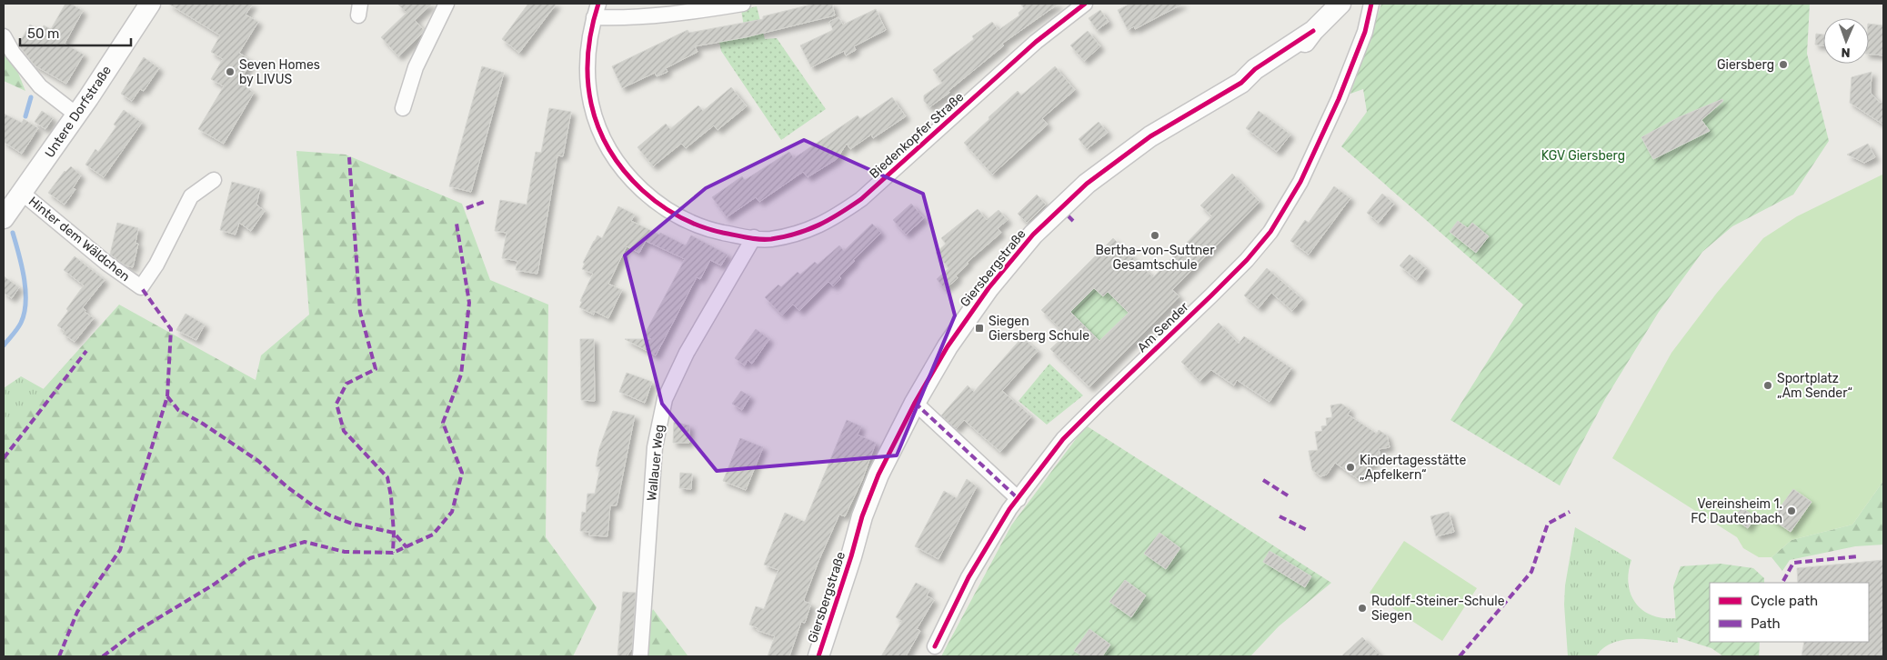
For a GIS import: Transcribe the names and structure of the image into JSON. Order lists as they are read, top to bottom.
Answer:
{
  "streets": {
    "street": [
      "Untere Dorfstraße",
      "Biedenkopfer Straße",
      "Hinter dem Wäldchen",
      "Giersbergstraße",
      "Am Sender",
      "Wallauer Weg"
    ]
  },
  "crossings": [
    ["Untere Dorfstraße", "Hinter dem Wäldchen"],
    ["Biedenkopfer Straße", "Wallauer Weg"]
  ],
  "parks": ["KGV Giersberg"],
  "places": {
    "other": [
      "Giersberg",
      "Seven Homes by LIVUS",
      "Bertha-von-Suttner Gesamtschule",
      "Sportplatz „Am Sender“",
      "Kindertagesstätte „Apfelkern“",
      "Vereinsheim 1. FC Dautenbach",
      "Rudolf-Steiner-Schule Siegen"
    ],
    "transit": ["Siegen Giersberg Schule"]
  },
  "legend": ["Cycle path", "Path"],
  "scale_bar": "50 m",
  "north": "bottom"
}
